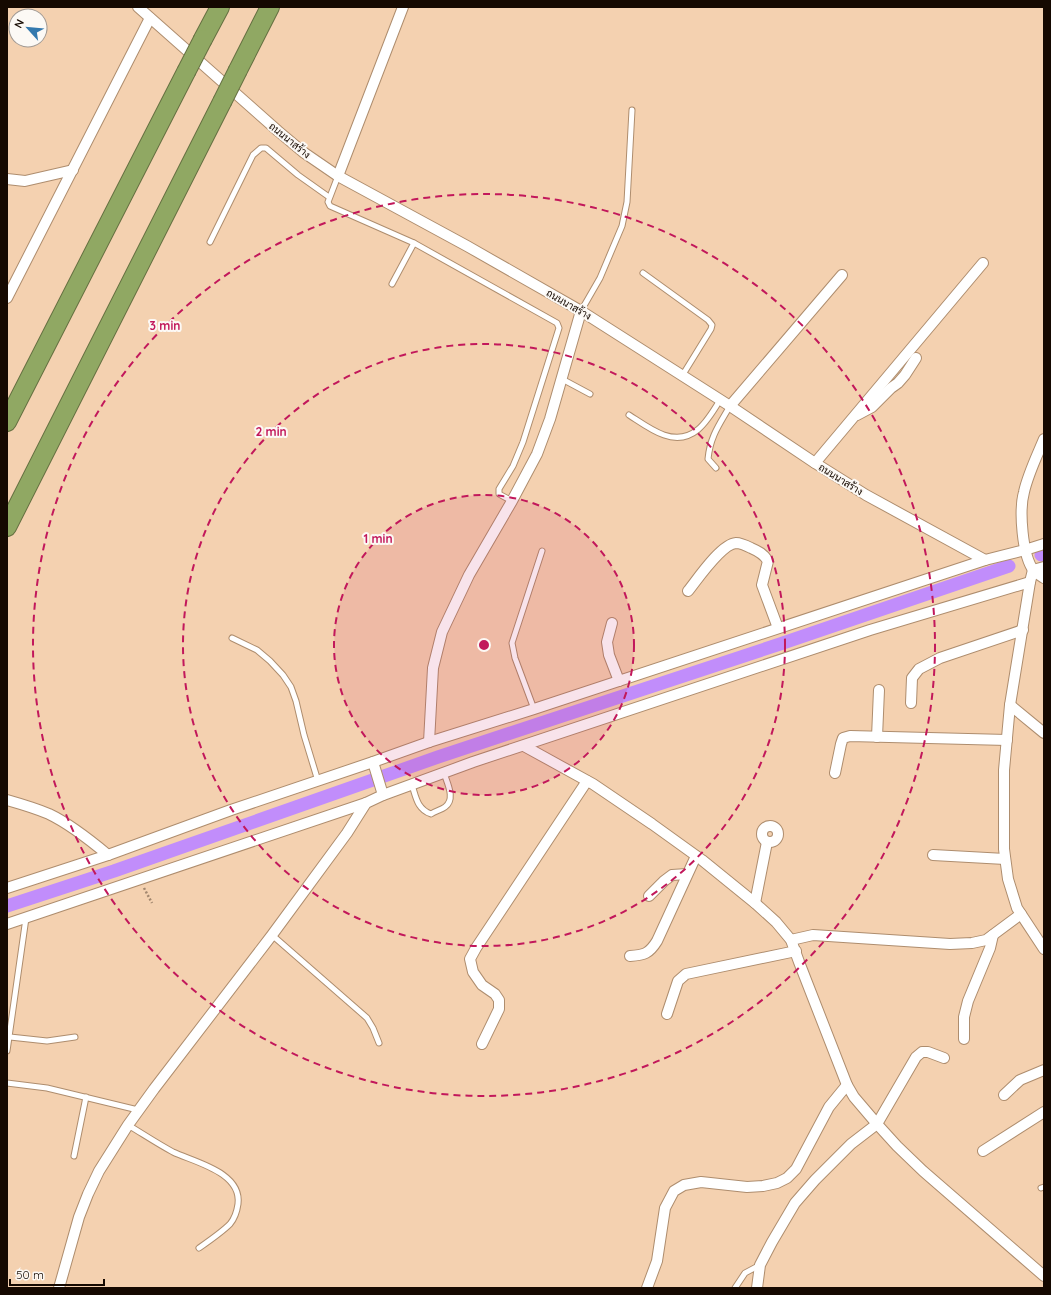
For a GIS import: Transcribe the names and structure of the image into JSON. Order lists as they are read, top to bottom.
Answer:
{
  "streets": {
    "street": ["ถนนนาสร้าง"]
  },
  "scale_bar": "50 m",
  "north": "top left",
  "rings": ["3 min", "2 min", "1 min"]
}
